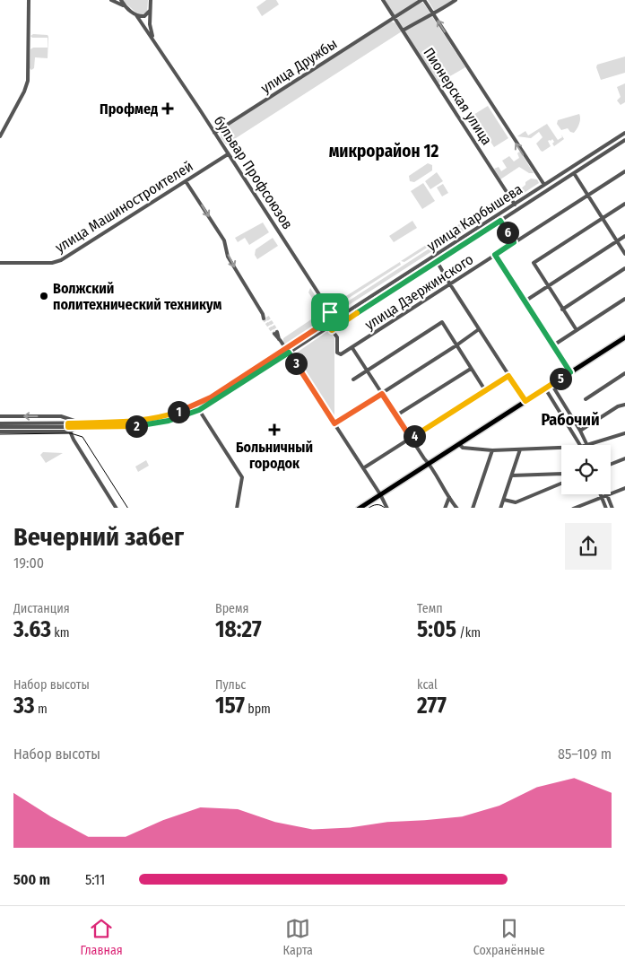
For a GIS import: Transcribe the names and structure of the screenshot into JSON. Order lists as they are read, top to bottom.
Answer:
{
  "streets": {
    "street": [
      "улица Дружбы",
      "Пионерская улица",
      "бульвар Профсоюзов",
      "улица Машиностроителей",
      "улица Карбышева",
      "улица Дзержинского"
    ]
  },
  "crossings": [
    ["улица Дружбы", "Пионерская улица"],
    ["улица Дружбы", "бульвар Профсоюзов"],
    ["Пионерская улица", "улица Карбышева"],
    ["бульвар Профсоюзов", "улица Машиностроителей"],
    ["бульвар Профсоюзов", "улица Карбышева"]
  ],
  "one_way": ["Пионерская улица"],
  "districts": ["микрорайон 12", "Рабочий"],
  "places": {
    "health": ["Профмед", "Больничный городок"],
    "other": ["Волжский политехнический техникум"]
  },
  "page": {
    "pins": [
      "6",
      "3",
      "5",
      "1",
      "2",
      "4"
    ],
    "heading": ["Вечерний забег", "19:00"],
    "stats": [
      ["Дистанция", "3.63 km"],
      ["Время", "18:27"],
      ["Темп", "5:05 /km"],
      ["Набор высоты", "33 m"],
      ["Пульс", "157 bpm"],
      ["kcal", "277"]
    ],
    "chart": ["Набор высоты", "85–109 m"],
    "list": [
      {
        "name": "500 m",
        "note": "5:11"
      }
    ],
    "tabs": ["Главная", "Карта", "Сохранённые"]
  }
}
